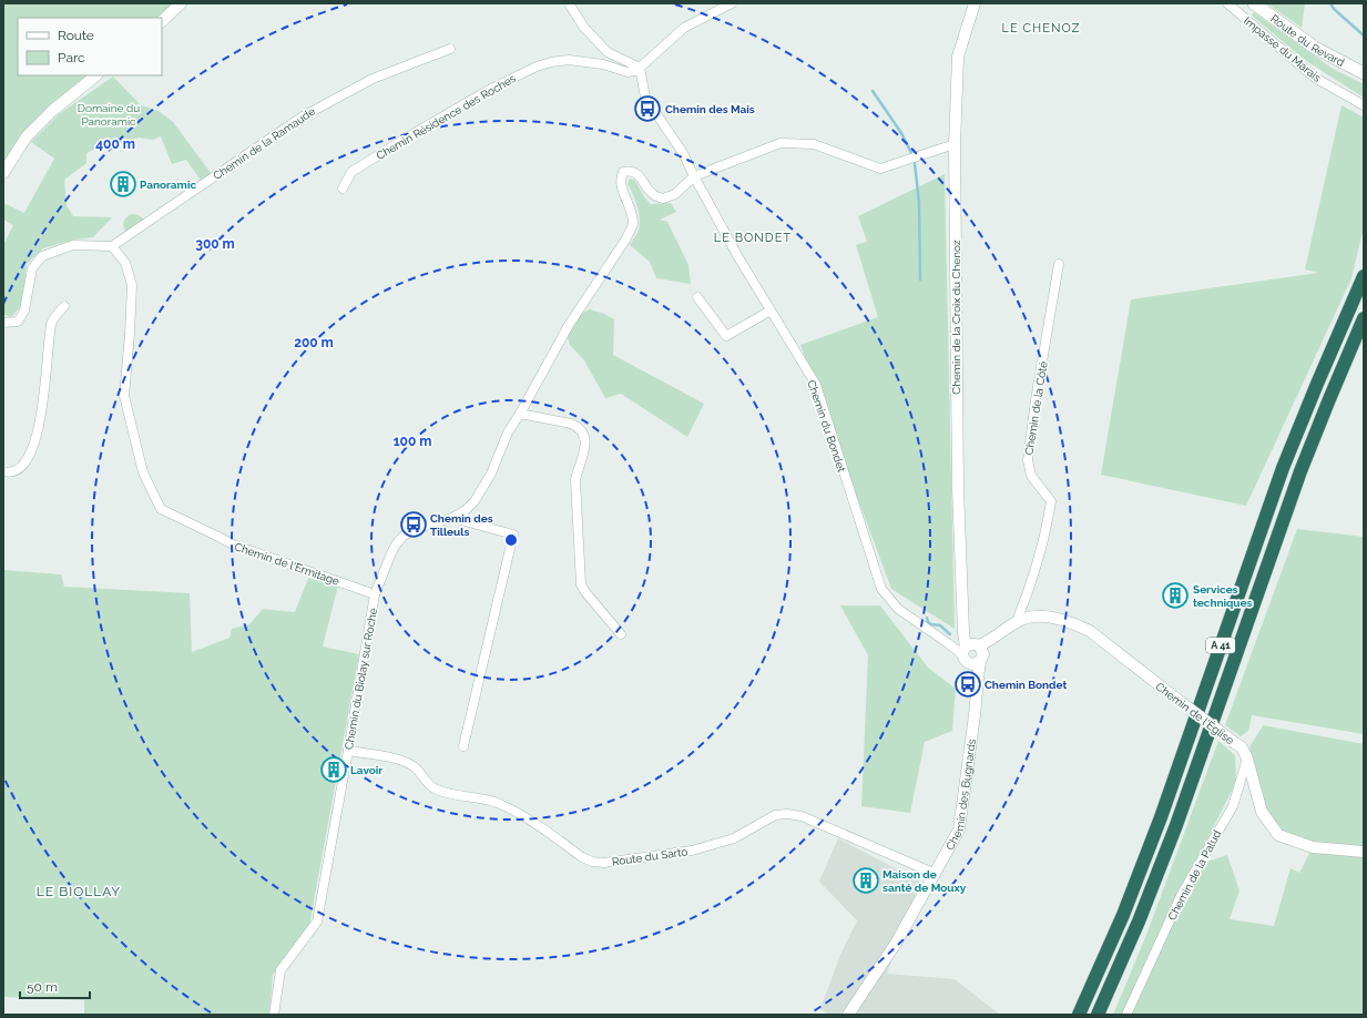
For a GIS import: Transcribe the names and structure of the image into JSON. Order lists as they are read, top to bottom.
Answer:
{
  "streets": {
    "highway": ["A 41"],
    "main road": ["Route du Revard"],
    "street": [
      "Impasse du Marais",
      "Chemin Résidence des Roches",
      "Chemin de la Ramaude",
      "Chemin de la Croix du Chenoz",
      "Chemin de la Côté",
      "Chemin du Bondet",
      "Chemin de l'Ermitage",
      "Chemin du Biolay sur Roche",
      "Chemin de l'Église",
      "Chemin des Bugnards",
      "Route du Sarto",
      "Chemin de la Palud"
    ]
  },
  "crossings": [
    ["Chemin Résidence des Roches", "Chemin du Bondet"],
    ["Chemin de la Ramaude", "Chemin de l'Ermitage"],
    ["Chemin de la Croix du Chenoz", "Chemin du Bondet"],
    ["Chemin de la Croix du Chenoz", "Chemin de l'Église"],
    ["Chemin de la Croix du Chenoz", "Chemin des Bugnards"],
    ["Chemin de la Côté", "Chemin de l'Église"],
    ["Chemin du Bondet", "Chemin de l'Église"],
    ["Chemin du Bondet", "Chemin des Bugnards"],
    ["Chemin de l'Ermitage", "Chemin du Biolay sur Roche"],
    ["Chemin du Biolay sur Roche", "Route du Sarto"],
    ["Chemin de l'Église", "Chemin des Bugnards"],
    ["Chemin de l'Église", "Chemin de la Palud"],
    ["Chemin des Bugnards", "Route du Sarto"]
  ],
  "districts": ["LE CHENOZ", "LE BONDET", "LE BIOLLAY"],
  "parks": ["Domaine du Panoramic"],
  "places": {
    "bus stop": ["Chemin des Mais", "Chemin des Tilleuls", "Chemin Bondet"],
    "building": [
      "Panoramic",
      "Services techniques",
      "Lavoir",
      "Maison de santé de Mouxy"
    ]
  },
  "legend": ["Route", "Parc"],
  "scale_bar": "50 m",
  "rings": [
    "400 m",
    "300 m",
    "200 m",
    "100 m"
  ]
}
